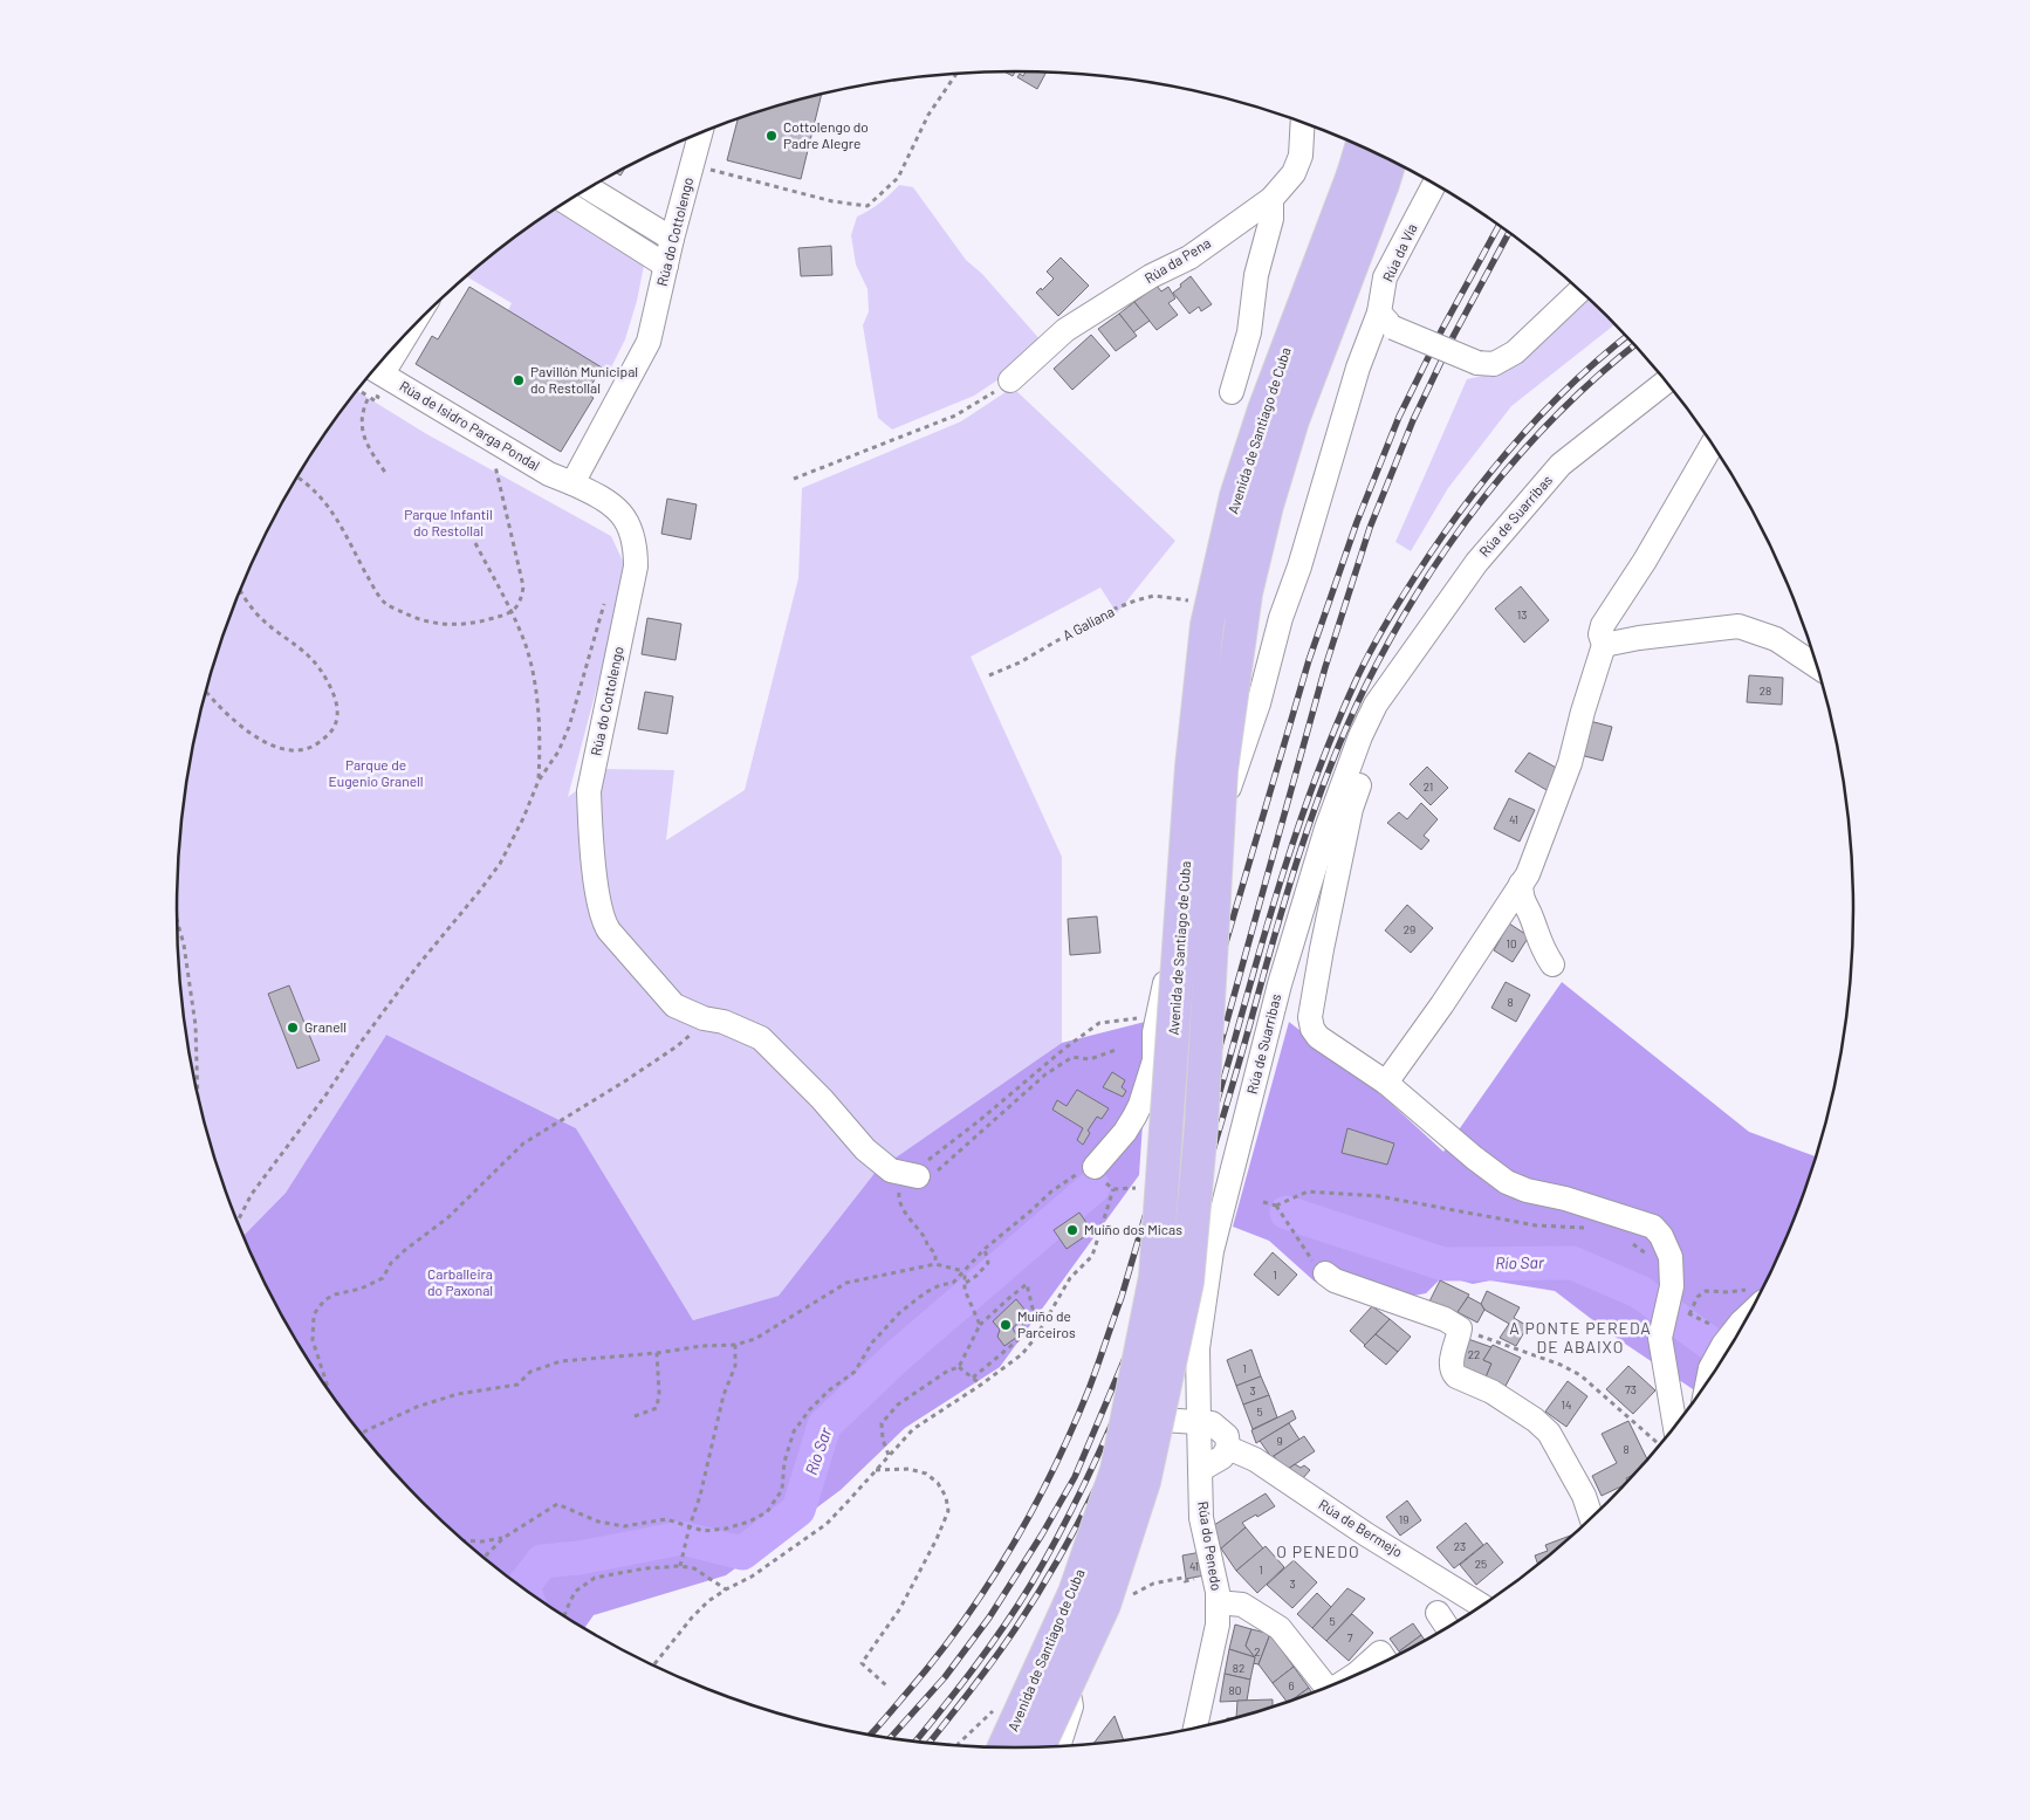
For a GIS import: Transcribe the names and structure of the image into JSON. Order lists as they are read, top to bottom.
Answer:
{
  "streets": {
    "highway": ["Avenida de Santiago de Cuba"],
    "street": [
      "Rúa do Cottolengo",
      "Rúa da Vía",
      "Rúa da Pena",
      "Rúa de Isidro Parga Pondal",
      "Rúa de Suarribas",
      "Rúa de Bermejo",
      "Rúa do Penedo"
    ],
    "path": ["A Galiana"]
  },
  "crossings": [
    ["Rúa do Cottolengo", "Rúa de Isidro Parga Pondal"],
    ["Rúa de Suarribas", "Rúa de Bermejo"],
    ["Rúa de Suarribas", "Rúa do Penedo"],
    ["Rúa de Bermejo", "Rúa do Penedo"]
  ],
  "districts": ["A PONTE PEREDA DE ABAIXO", "O PENEDO"],
  "water": ["Río Sar"],
  "parks": ["Parque Infantil do Restollal", "Parque de Eugenio Granell", "Carballeira do Paxonal"],
  "places": [
    "Cottolengo do Padre Alegre",
    "Pavillón Municipal do Restollal",
    "Granell",
    "Muíño dos Micas",
    "Muíño de Parceiros"
  ],
  "house_numbers": [
    "13",
    "28",
    "21",
    "41",
    "29",
    "10",
    "8",
    "1",
    "22",
    "1",
    "73",
    "3",
    "14",
    "5",
    "9",
    "8",
    "19",
    "23",
    "25",
    "41",
    "1",
    "3",
    "5",
    "7",
    "2",
    "82",
    "6",
    "80"
  ]
}
